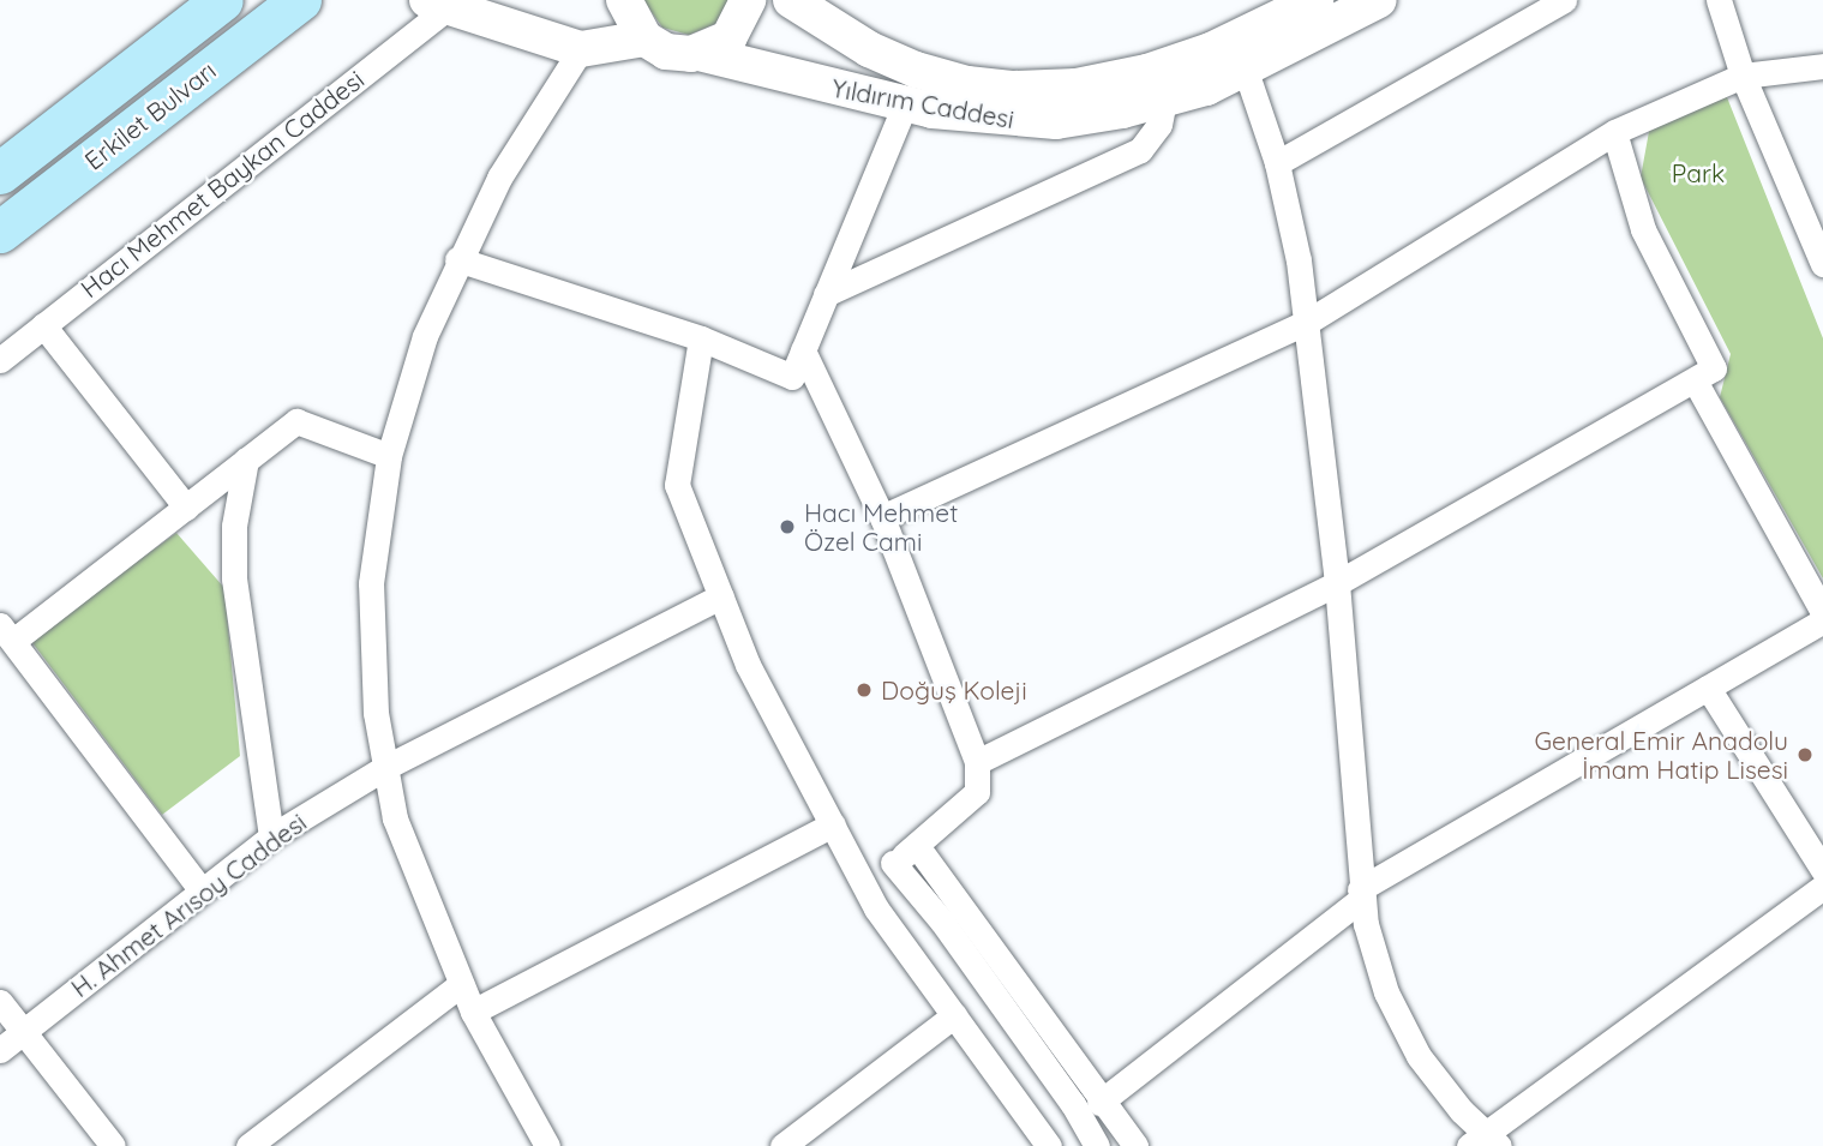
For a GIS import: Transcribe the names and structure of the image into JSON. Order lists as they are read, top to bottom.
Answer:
{
  "streets": {
    "main road": ["Erkilet Bulvarı"],
    "street": ["Yıldırım Caddesi", "Hacı Mehmet Baykan Caddesi", "H. Ahmet Arısoy Caddesi"]
  },
  "parks": ["Park"],
  "places": ["Hacı Mehmet Özel Cami", "Doğuş Koleji", "General Emir Anadolu İmam Hatip Lisesi"]
}
